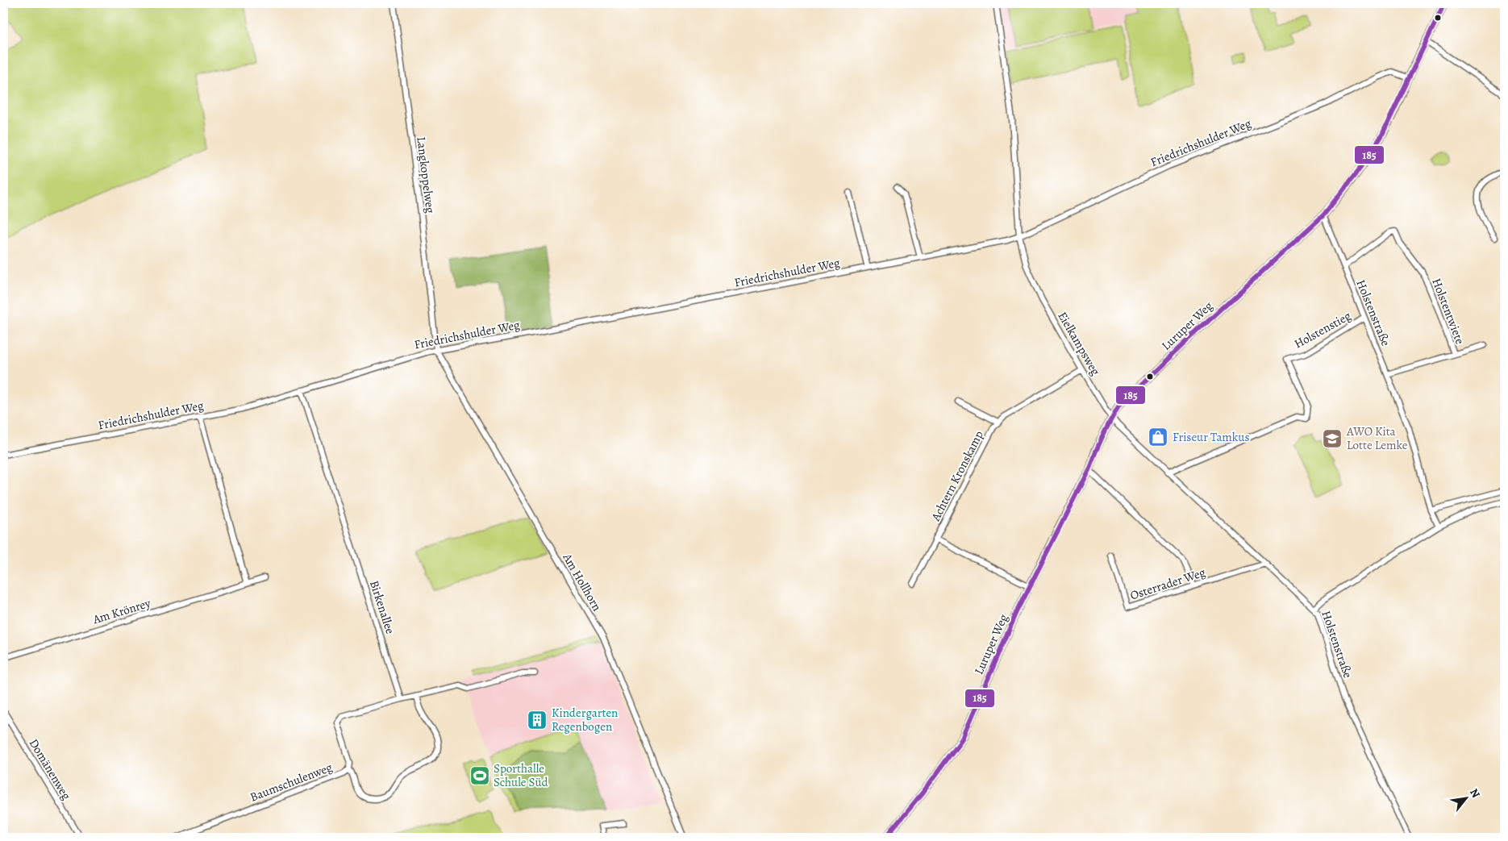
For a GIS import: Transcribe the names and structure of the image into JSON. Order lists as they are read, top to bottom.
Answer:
{
  "streets": {
    "street": [
      "Friedrichshulder Weg",
      "Langkoppelweg",
      "Holstentwiete",
      "Holstenstraße",
      "Luruper Weg",
      "Holstenstieg",
      "Eielkampsweg",
      "Achtern Kronskamp",
      "Am Hollhorn",
      "Osterrader Weg",
      "Birkenallee",
      "Am Krönrey",
      "Domänenweg",
      "Baumschulenweg"
    ]
  },
  "crossings": [
    ["Friedrichshulder Weg", "Langkoppelweg"],
    ["Friedrichshulder Weg", "Luruper Weg"],
    ["Friedrichshulder Weg", "Eielkampsweg"],
    ["Friedrichshulder Weg", "Am Hollhorn"],
    ["Friedrichshulder Weg", "Birkenallee"],
    ["Langkoppelweg", "Am Hollhorn"],
    ["Holstentwiete", "Holstenstraße"],
    ["Holstenstraße", "Luruper Weg"],
    ["Holstenstraße", "Holstenstieg"],
    ["Holstenstraße", "Eielkampsweg"],
    ["Luruper Weg", "Eielkampsweg"],
    ["Luruper Weg", "Achtern Kronskamp"],
    ["Holstenstieg", "Eielkampsweg"],
    ["Eielkampsweg", "Achtern Kronskamp"],
    ["Eielkampsweg", "Osterrader Weg"],
    ["Birkenallee", "Baumschulenweg"]
  ],
  "places": {
    "shop": ["Friseur Tamkus"],
    "school or university": ["AWO Kita Lotte Lemke"],
    "building": ["Kindergarten Regenbogen"],
    "sports": ["Sporthalle Schule Süd"]
  },
  "lines": ["transit line 185"],
  "north": "top right"
}
